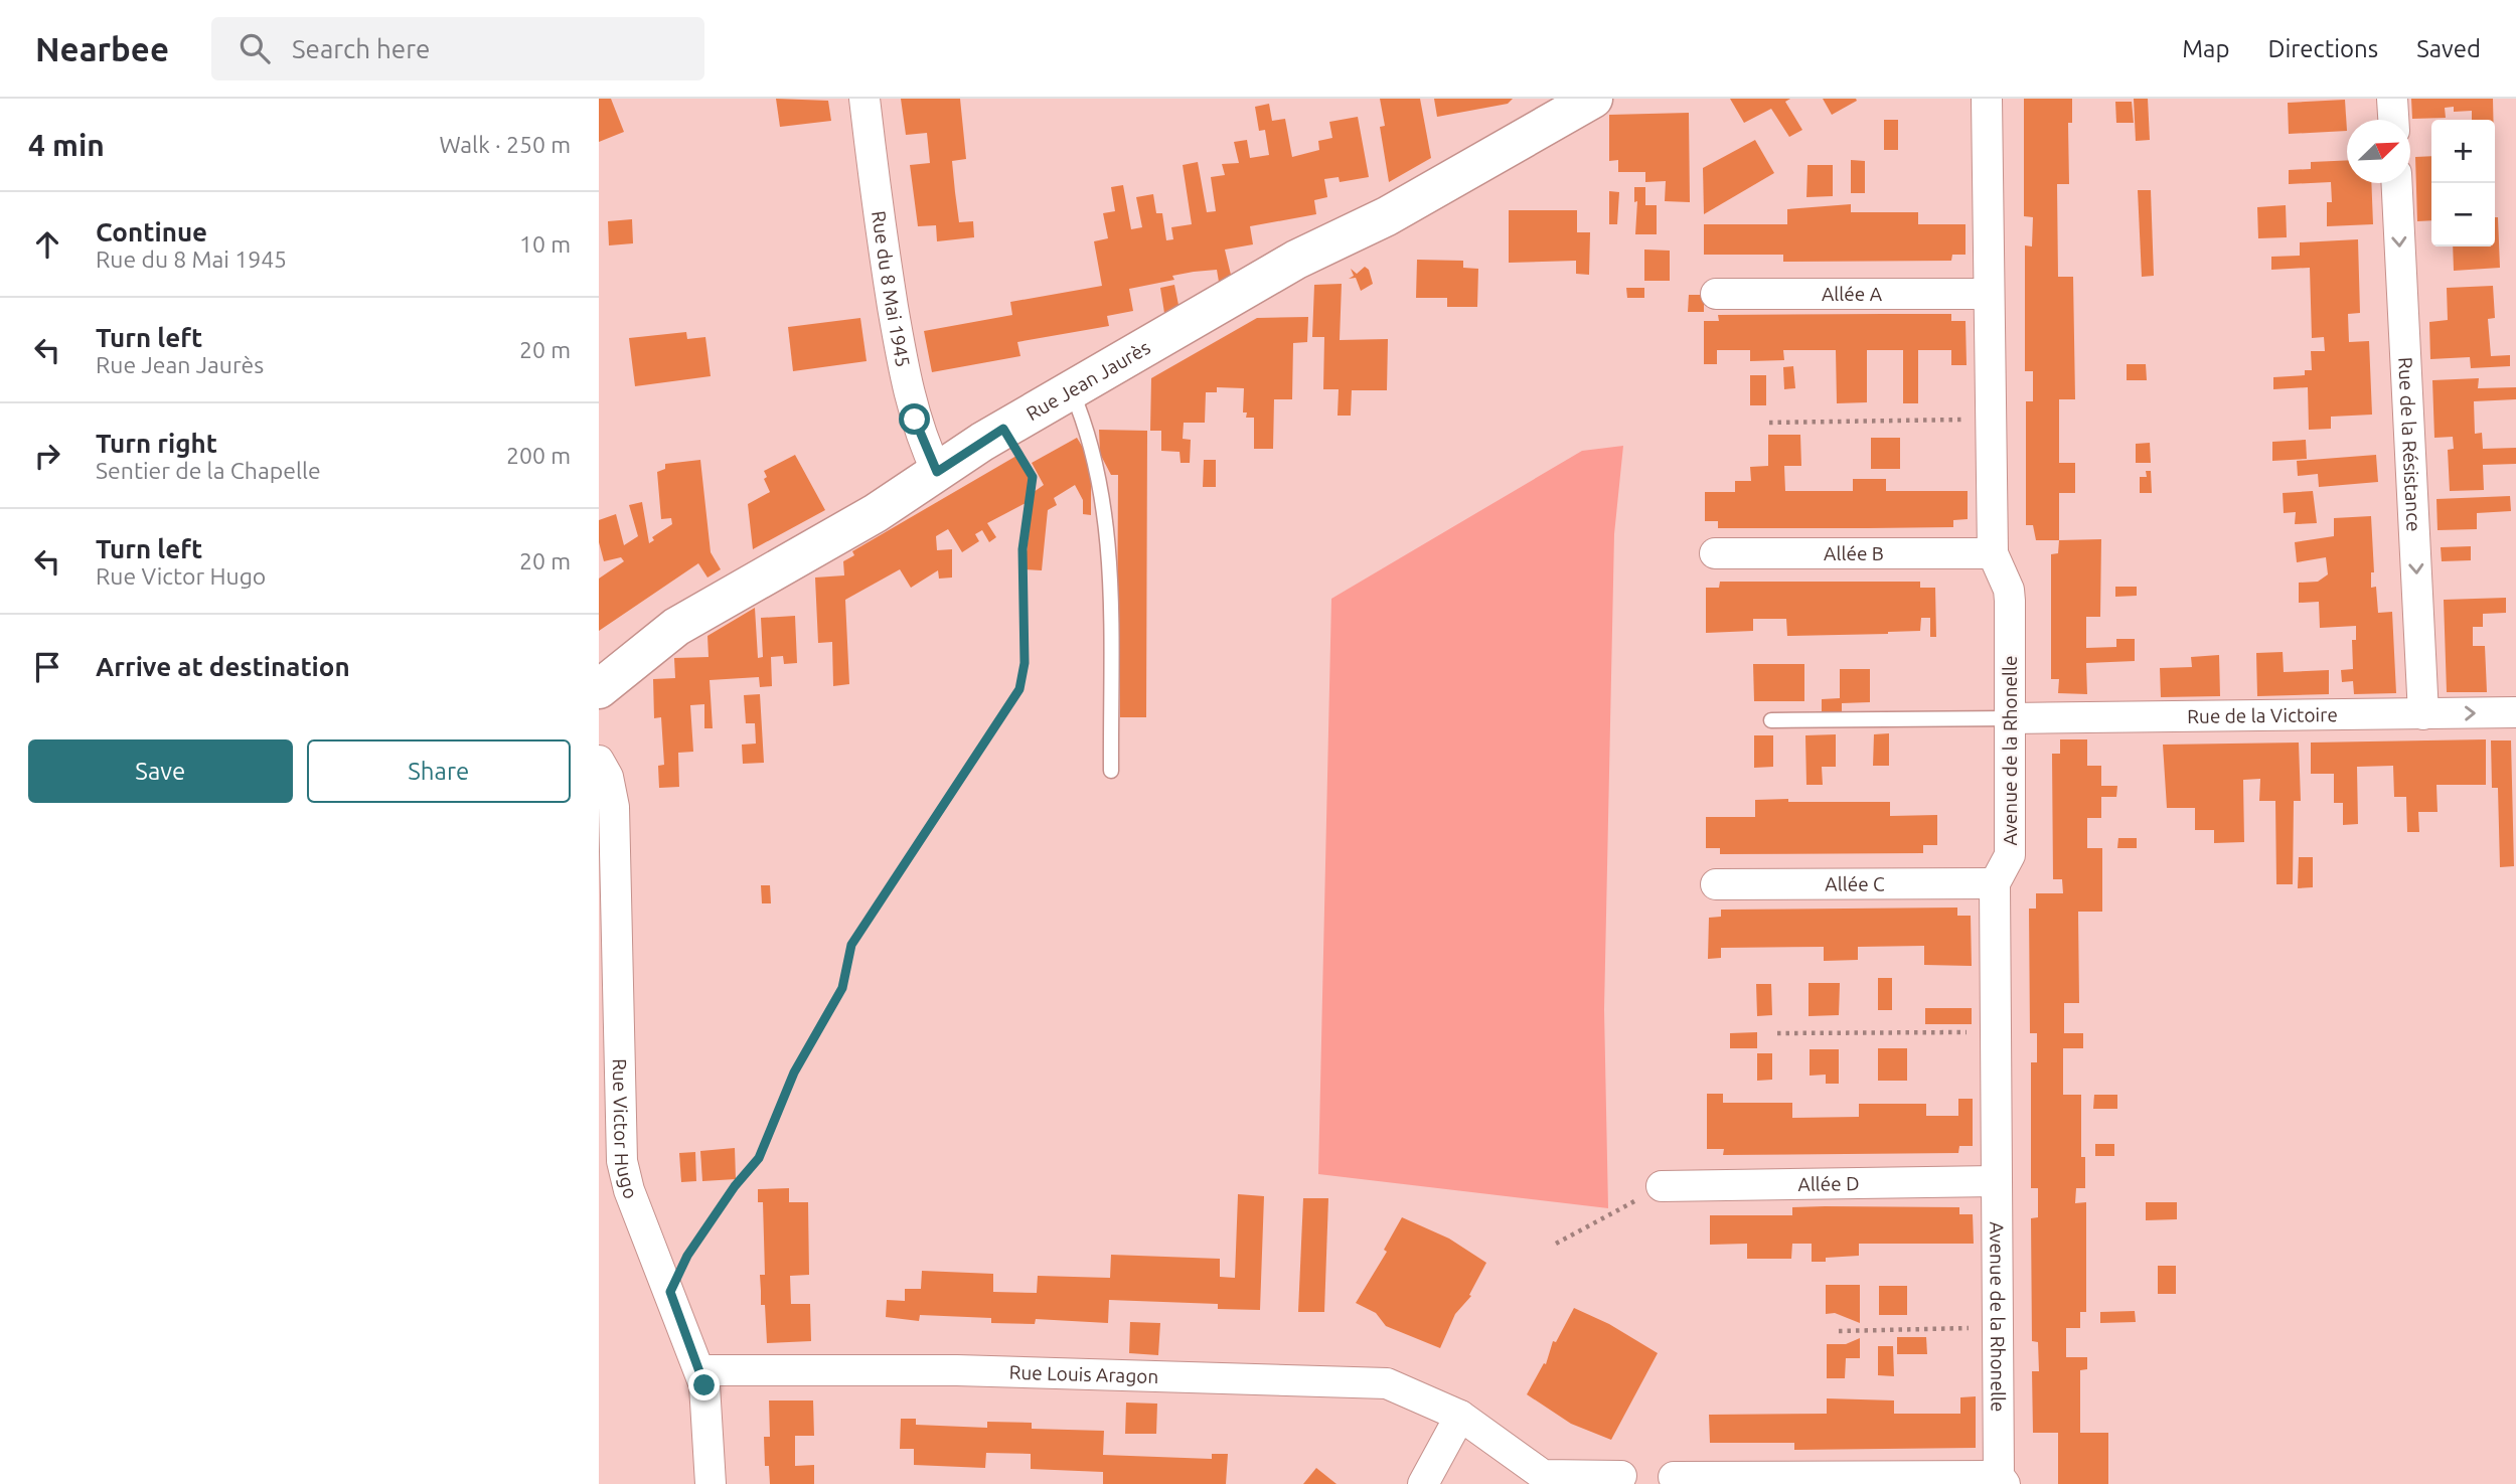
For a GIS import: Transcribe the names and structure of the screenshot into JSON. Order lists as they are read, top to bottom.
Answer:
{
  "streets": {
    "street": [
      "Rue du 8 Mai 1945",
      "Allée A",
      "Rue Jean Jaurès",
      "Rue de la Résistance",
      "Allée B",
      "Rue de la Victoire",
      "Avenue de la Rhonelle",
      "Allée C",
      "Rue Victor Hugo",
      "Allée D",
      "Rue Louis Aragon"
    ]
  },
  "crossings": [
    ["Rue du 8 Mai 1945", "Rue Jean Jaurès"],
    ["Allée A", "Avenue de la Rhonelle"],
    ["Rue de la Résistance", "Rue de la Victoire"],
    ["Allée B", "Avenue de la Rhonelle"],
    ["Rue de la Victoire", "Avenue de la Rhonelle"],
    ["Avenue de la Rhonelle", "Allée C"],
    ["Avenue de la Rhonelle", "Allée D"],
    ["Rue Victor Hugo", "Rue Louis Aragon"]
  ],
  "one_way": ["Rue de la Résistance"],
  "north": "top right",
  "page": {
    "header": "Nearbee",
    "search": "Search here",
    "nav": ["Map", "Directions", "Saved"],
    "heading": ["4 min", "Walk · 250 m"],
    "map_buttons": ["+", "−"],
    "list": [
      ["Continue", "Rue du 8 Mai 1945", "10 m"],
      ["Turn left", "Rue Jean Jaurès", "20 m"],
      ["Turn right", "Sentier de la Chapelle", "200 m"],
      ["Turn left", "Rue Victor Hugo", "20 m"],
      "Arrive at destination"
    ],
    "buttons": ["Save", "Share"]
  }
}
